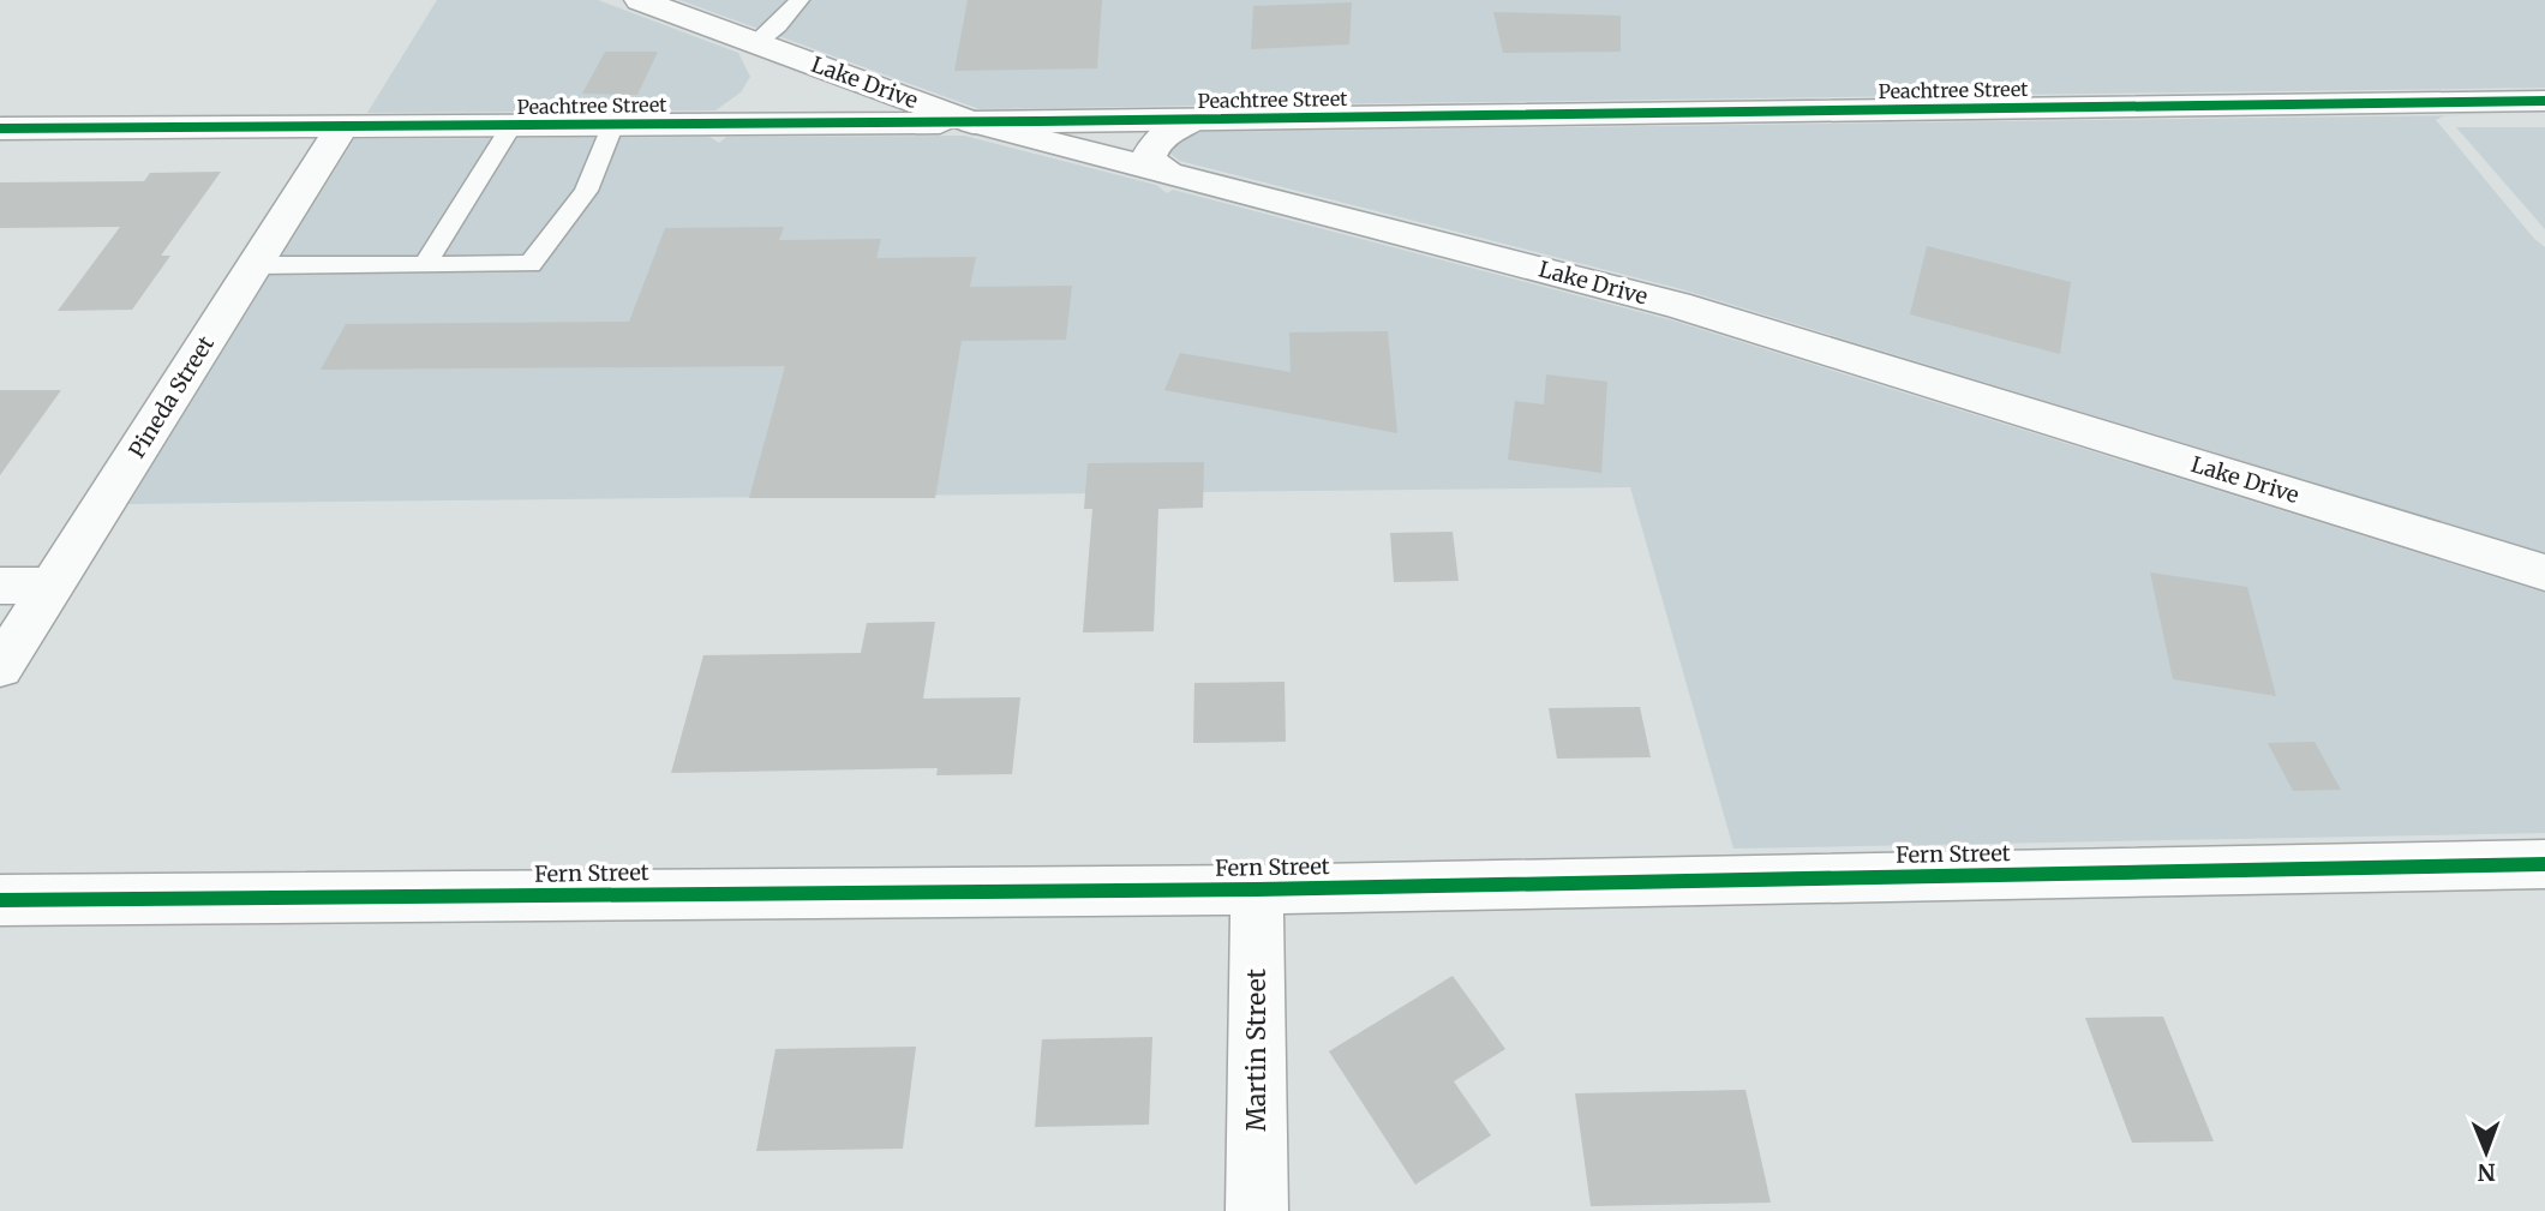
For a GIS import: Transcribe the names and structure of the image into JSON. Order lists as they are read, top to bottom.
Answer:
{
  "streets": {
    "street": [
      "Lake Drive",
      "Peachtree Street",
      "Pineda Street",
      "Fern Street",
      "Martin Street"
    ]
  },
  "crossings": [
    ["Lake Drive", "Peachtree Street"],
    ["Peachtree Street", "Pineda Street"],
    ["Fern Street", "Martin Street"]
  ],
  "north": "bottom"
}
